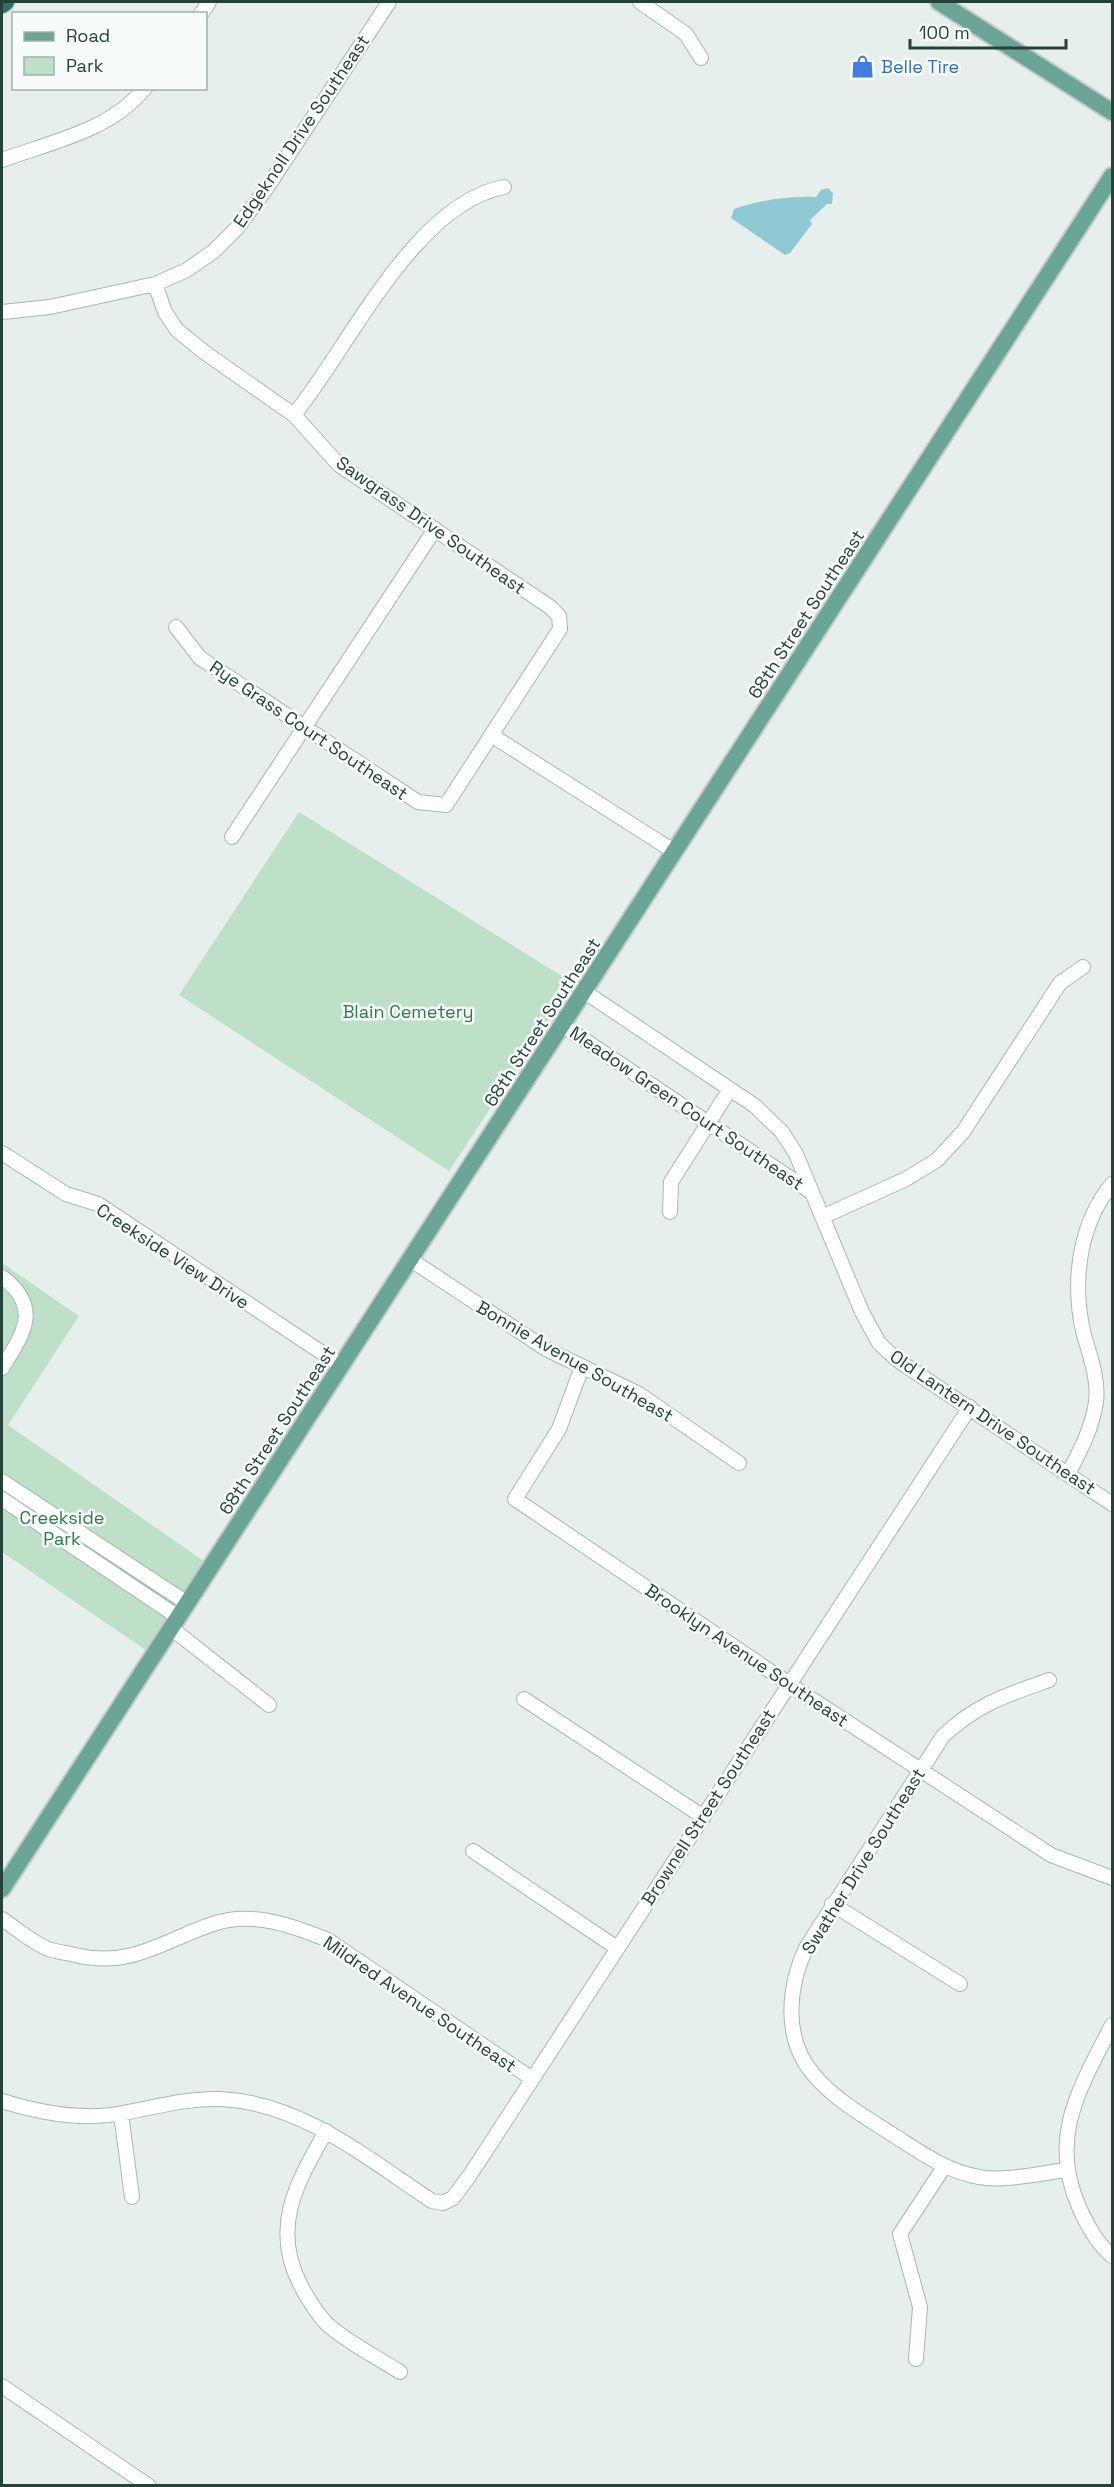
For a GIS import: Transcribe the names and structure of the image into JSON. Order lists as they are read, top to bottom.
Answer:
{
  "streets": {
    "main road": ["68th Street Southeast"],
    "street": [
      "Edgeknoll Drive Southeast",
      "Sawgrass Drive Southeast",
      "Rye Grass Court Southeast",
      "Meadow Green Court Southeast",
      "Creekside View Drive",
      "Bonnie Avenue Southeast",
      "Old Lantern Drive Southeast",
      "Brooklyn Avenue Southeast",
      "Brownell Street Southeast",
      "Swather Drive Southeast",
      "Mildred Avenue Southeast"
    ]
  },
  "crossings": [
    ["Edgeknoll Drive Southeast", "Sawgrass Drive Southeast"],
    ["Sawgrass Drive Southeast", "Rye Grass Court Southeast"],
    ["68th Street Southeast", "Meadow Green Court Southeast"],
    ["68th Street Southeast", "Creekside View Drive"],
    ["68th Street Southeast", "Bonnie Avenue Southeast"],
    ["68th Street Southeast", "Old Lantern Drive Southeast"],
    ["Meadow Green Court Southeast", "Old Lantern Drive Southeast"],
    ["Bonnie Avenue Southeast", "Brooklyn Avenue Southeast"],
    ["Old Lantern Drive Southeast", "Brownell Street Southeast"],
    ["Brooklyn Avenue Southeast", "Brownell Street Southeast"],
    ["Brooklyn Avenue Southeast", "Swather Drive Southeast"],
    ["Brownell Street Southeast", "Mildred Avenue Southeast"]
  ],
  "parks": ["Blain Cemetery", "Creekside Park"],
  "places": {
    "shop": ["Belle Tire"]
  },
  "legend": ["Road", "Park"],
  "scale_bar": "100 m"
}
